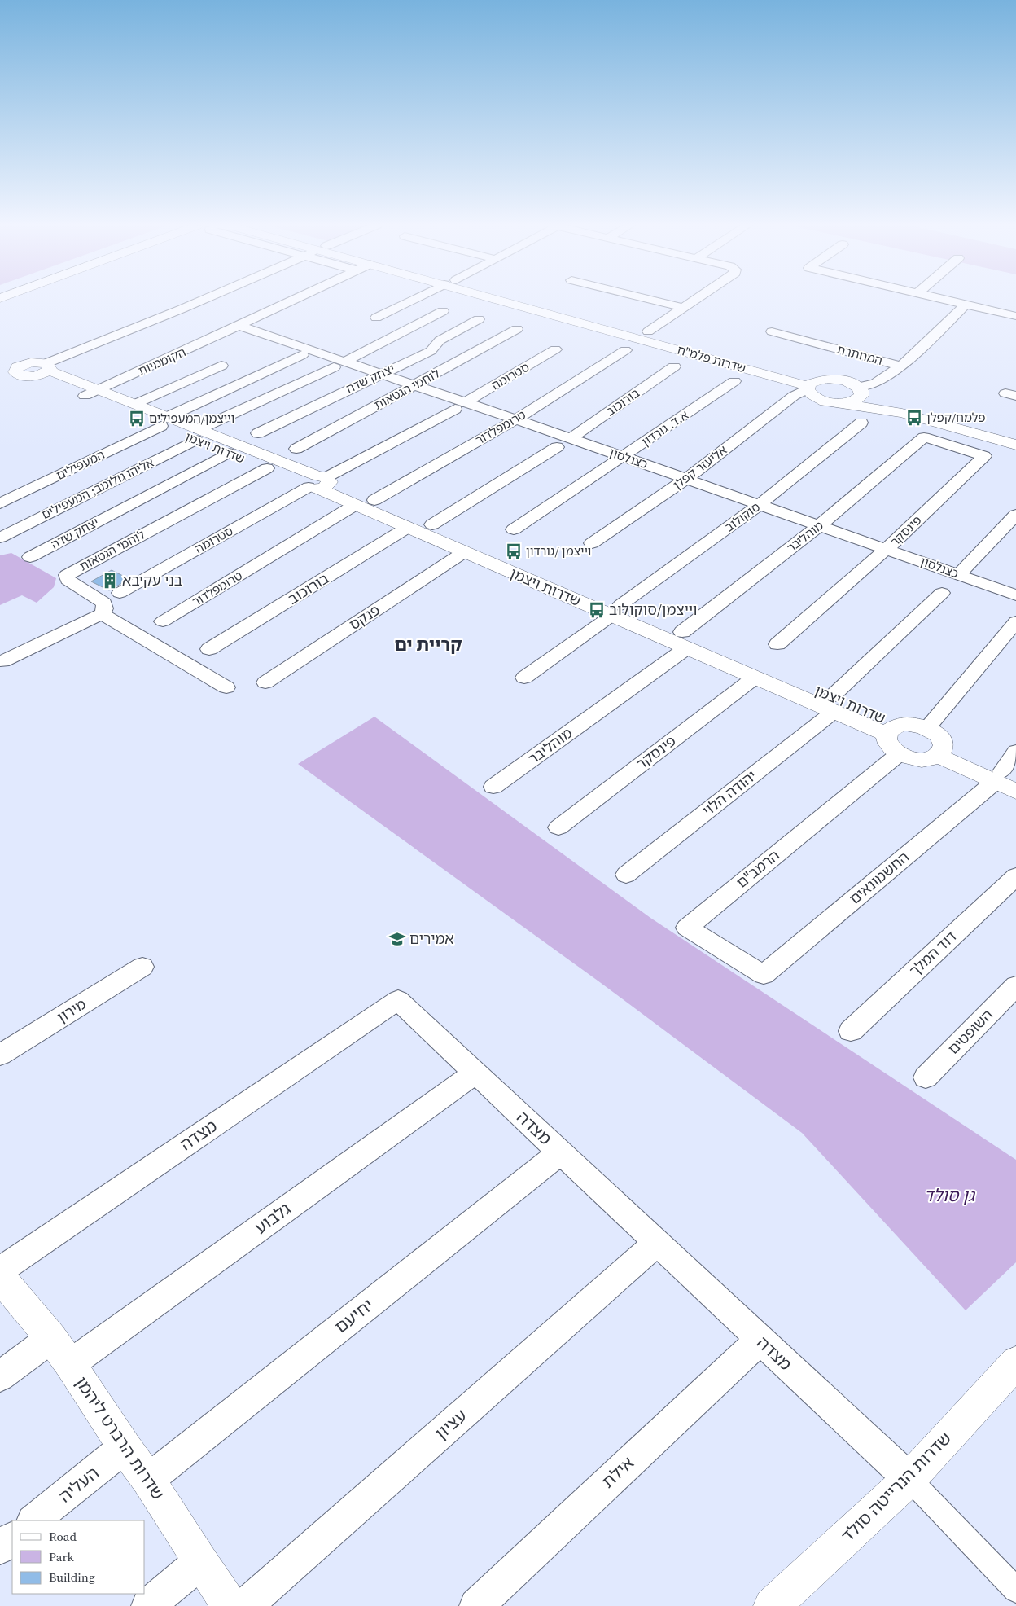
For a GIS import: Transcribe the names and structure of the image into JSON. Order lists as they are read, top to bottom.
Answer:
{
  "streets": {
    "street": [
      "המחתרת",
      "שדרות פלמ\"ח",
      "הקוממיות",
      "סטרומה",
      "יצחק שדה",
      "לוחמי הגטאות",
      "בורוכוב",
      "טרומפלדור",
      "א.ד. גורדון",
      "שדרות ויצמן",
      "כצנלסון",
      "המעפילים",
      "אליעזר קפלן",
      "אליהו גולומב; המעפילים",
      "סוקולוב",
      "פינסקר",
      "מוהליבר",
      "פנקס",
      "יהודה הלוי",
      "הרמב\"ם",
      "החשמונאים",
      "דוד המלך",
      "מירון",
      "השופטים",
      "מצדה",
      "גלבוע",
      "יחיעם",
      "עציון",
      "שדרות הרברט ליהמן",
      "אילת",
      "העליה",
      "שדרות הנרייטה סולד"
    ]
  },
  "crossings": [
    ["שדרות פלמ\"ח", "אליעזר קפלן"],
    ["הקוממיות", "שדרות ויצמן"],
    ["הקוממיות", "כצנלסון"],
    ["סטרומה", "שדרות ויצמן"],
    ["סטרומה", "כצנלסון"],
    ["יצחק שדה", "שדרות ויצמן"],
    ["יצחק שדה", "כצנלסון"],
    ["לוחמי הגטאות", "שדרות ויצמן"],
    ["לוחמי הגטאות", "כצנלסון"],
    ["בורוכוב", "שדרות ויצמן"],
    ["בורוכוב", "כצנלסון"],
    ["טרומפלדור", "שדרות ויצמן"],
    ["טרומפלדור", "כצנלסון"],
    ["א.ד. גורדון", "כצנלסון"],
    ["שדרות ויצמן", "המעפילים"],
    ["שדרות ויצמן", "אליהו גולומב; המעפילים"],
    ["שדרות ויצמן", "סוקולוב"],
    ["שדרות ויצמן", "פינסקר"],
    ["שדרות ויצמן", "מוהליבר"],
    ["שדרות ויצמן", "פנקס"],
    ["שדרות ויצמן", "יהודה הלוי"],
    ["שדרות ויצמן", "הרמב\"ם"],
    ["כצנלסון", "אליעזר קפלן"],
    ["כצנלסון", "אליהו גולומב; המעפילים"],
    ["כצנלסון", "סוקולוב"],
    ["כצנלסון", "פינסקר"],
    ["כצנלסון", "מוהליבר"],
    ["פינסקר", "מוהליבר"],
    ["הרמב\"ם", "החשמונאים"],
    ["מצדה", "גלבוע"],
    ["מצדה", "יחיעם"],
    ["מצדה", "עציון"],
    ["מצדה", "אילת"],
    ["מצדה", "שדרות הנרייטה סולד"],
    ["גלבוע", "שדרות הרברט ליהמן"],
    ["יחיעם", "שדרות הרברט ליהמן"],
    ["שדרות הרברט ליהמן", "העליה"]
  ],
  "districts": ["קריית ים"],
  "parks": ["גן סולד"],
  "places": {
    "bus stop": [
      "פלמח/קפלן",
      "וייצמן/המעפילים",
      "וייצמן /גורדון",
      "וייצמן/סוקולוב"
    ],
    "building": ["בני עקיבא"],
    "school or university": ["אמירים"]
  },
  "legend": ["Road", "Park", "Building"]
}
